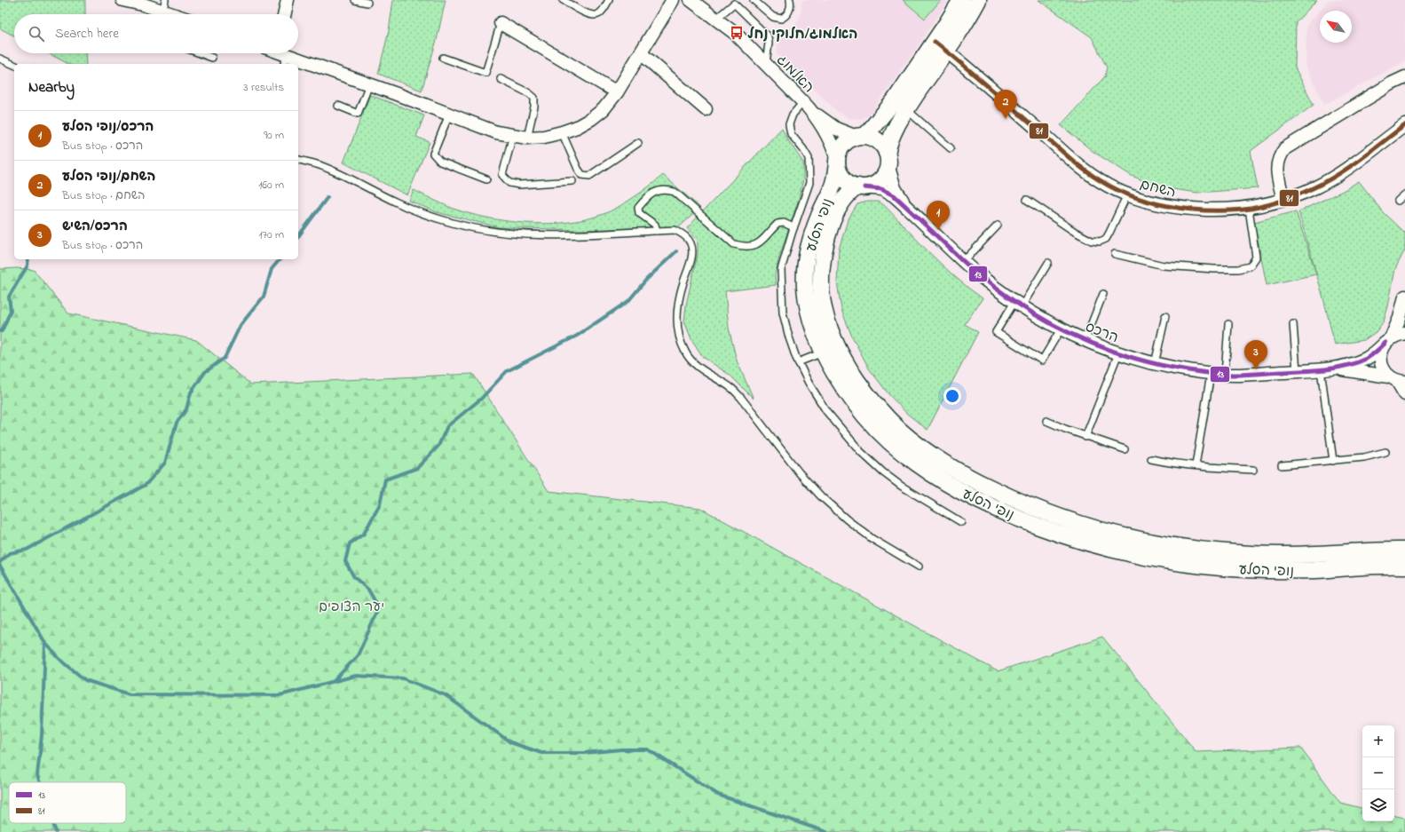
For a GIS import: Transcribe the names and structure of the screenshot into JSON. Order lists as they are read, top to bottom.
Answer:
{
  "streets": {
    "street": [
      "האלמוג",
      "השחם",
      "נופי הסלע",
      "הרכס"
    ]
  },
  "crossings": [
    ["האלמוג", "נופי הסלע"],
    ["האלמוג", "הרכס"],
    ["נופי הסלע", "הרכס"]
  ],
  "parks": ["יער הצופים"],
  "places": {
    "bus stop": ["האלמוג/חלוקי נחל"]
  },
  "lines": ["transit line 81", "transit line 13"],
  "legend": ["13", "81"],
  "north": "top left",
  "page": {
    "search": "Search here",
    "heading": ["Nearby", "3 results"],
    "pins": ["2", "1", "3"],
    "list": [
      {
        "mark": "1",
        "name": "הרכס/נופי הסלע",
        "note": "Bus stop · הרכס",
        "value": "90 m"
      },
      {
        "mark": "2",
        "name": "השחם/נופי הסלע",
        "note": "Bus stop · השחם",
        "value": "160 m"
      },
      {
        "mark": "3",
        "name": "הרכס/השיש",
        "note": "Bus stop · הרכס",
        "value": "170 m"
      }
    ],
    "map_buttons": ["+", "−"]
  }
}
